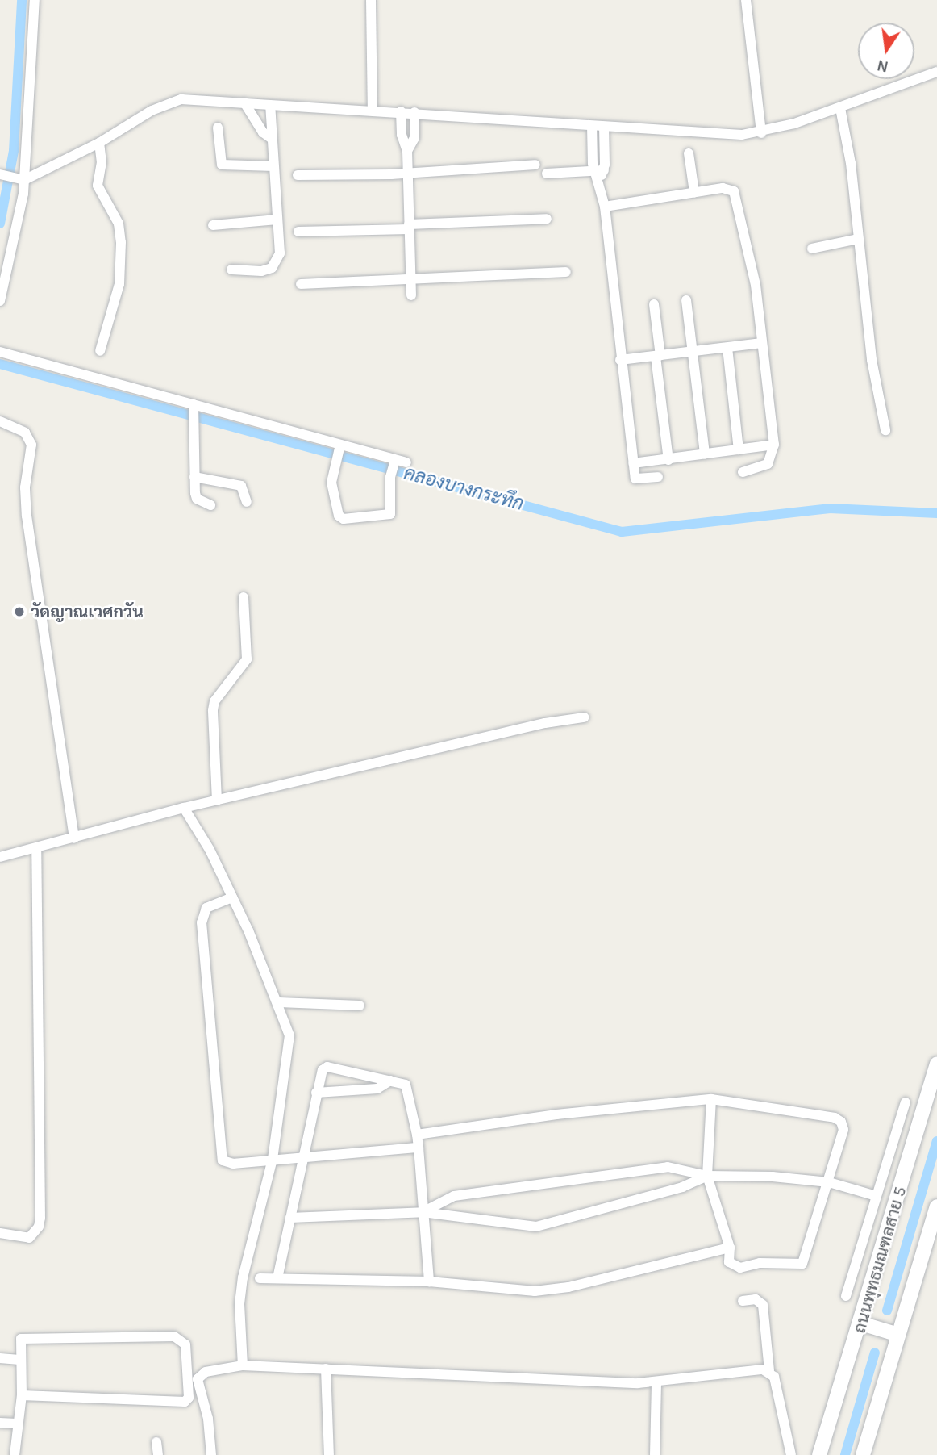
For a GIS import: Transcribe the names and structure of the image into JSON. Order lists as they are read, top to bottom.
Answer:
{
  "streets": {
    "main road": ["ถนนพุทธมณฑลสาย 5"]
  },
  "water": ["คลองบางกระทึก"],
  "places": ["วัดญาณเวศกวัน"],
  "north": "bottom"
}
